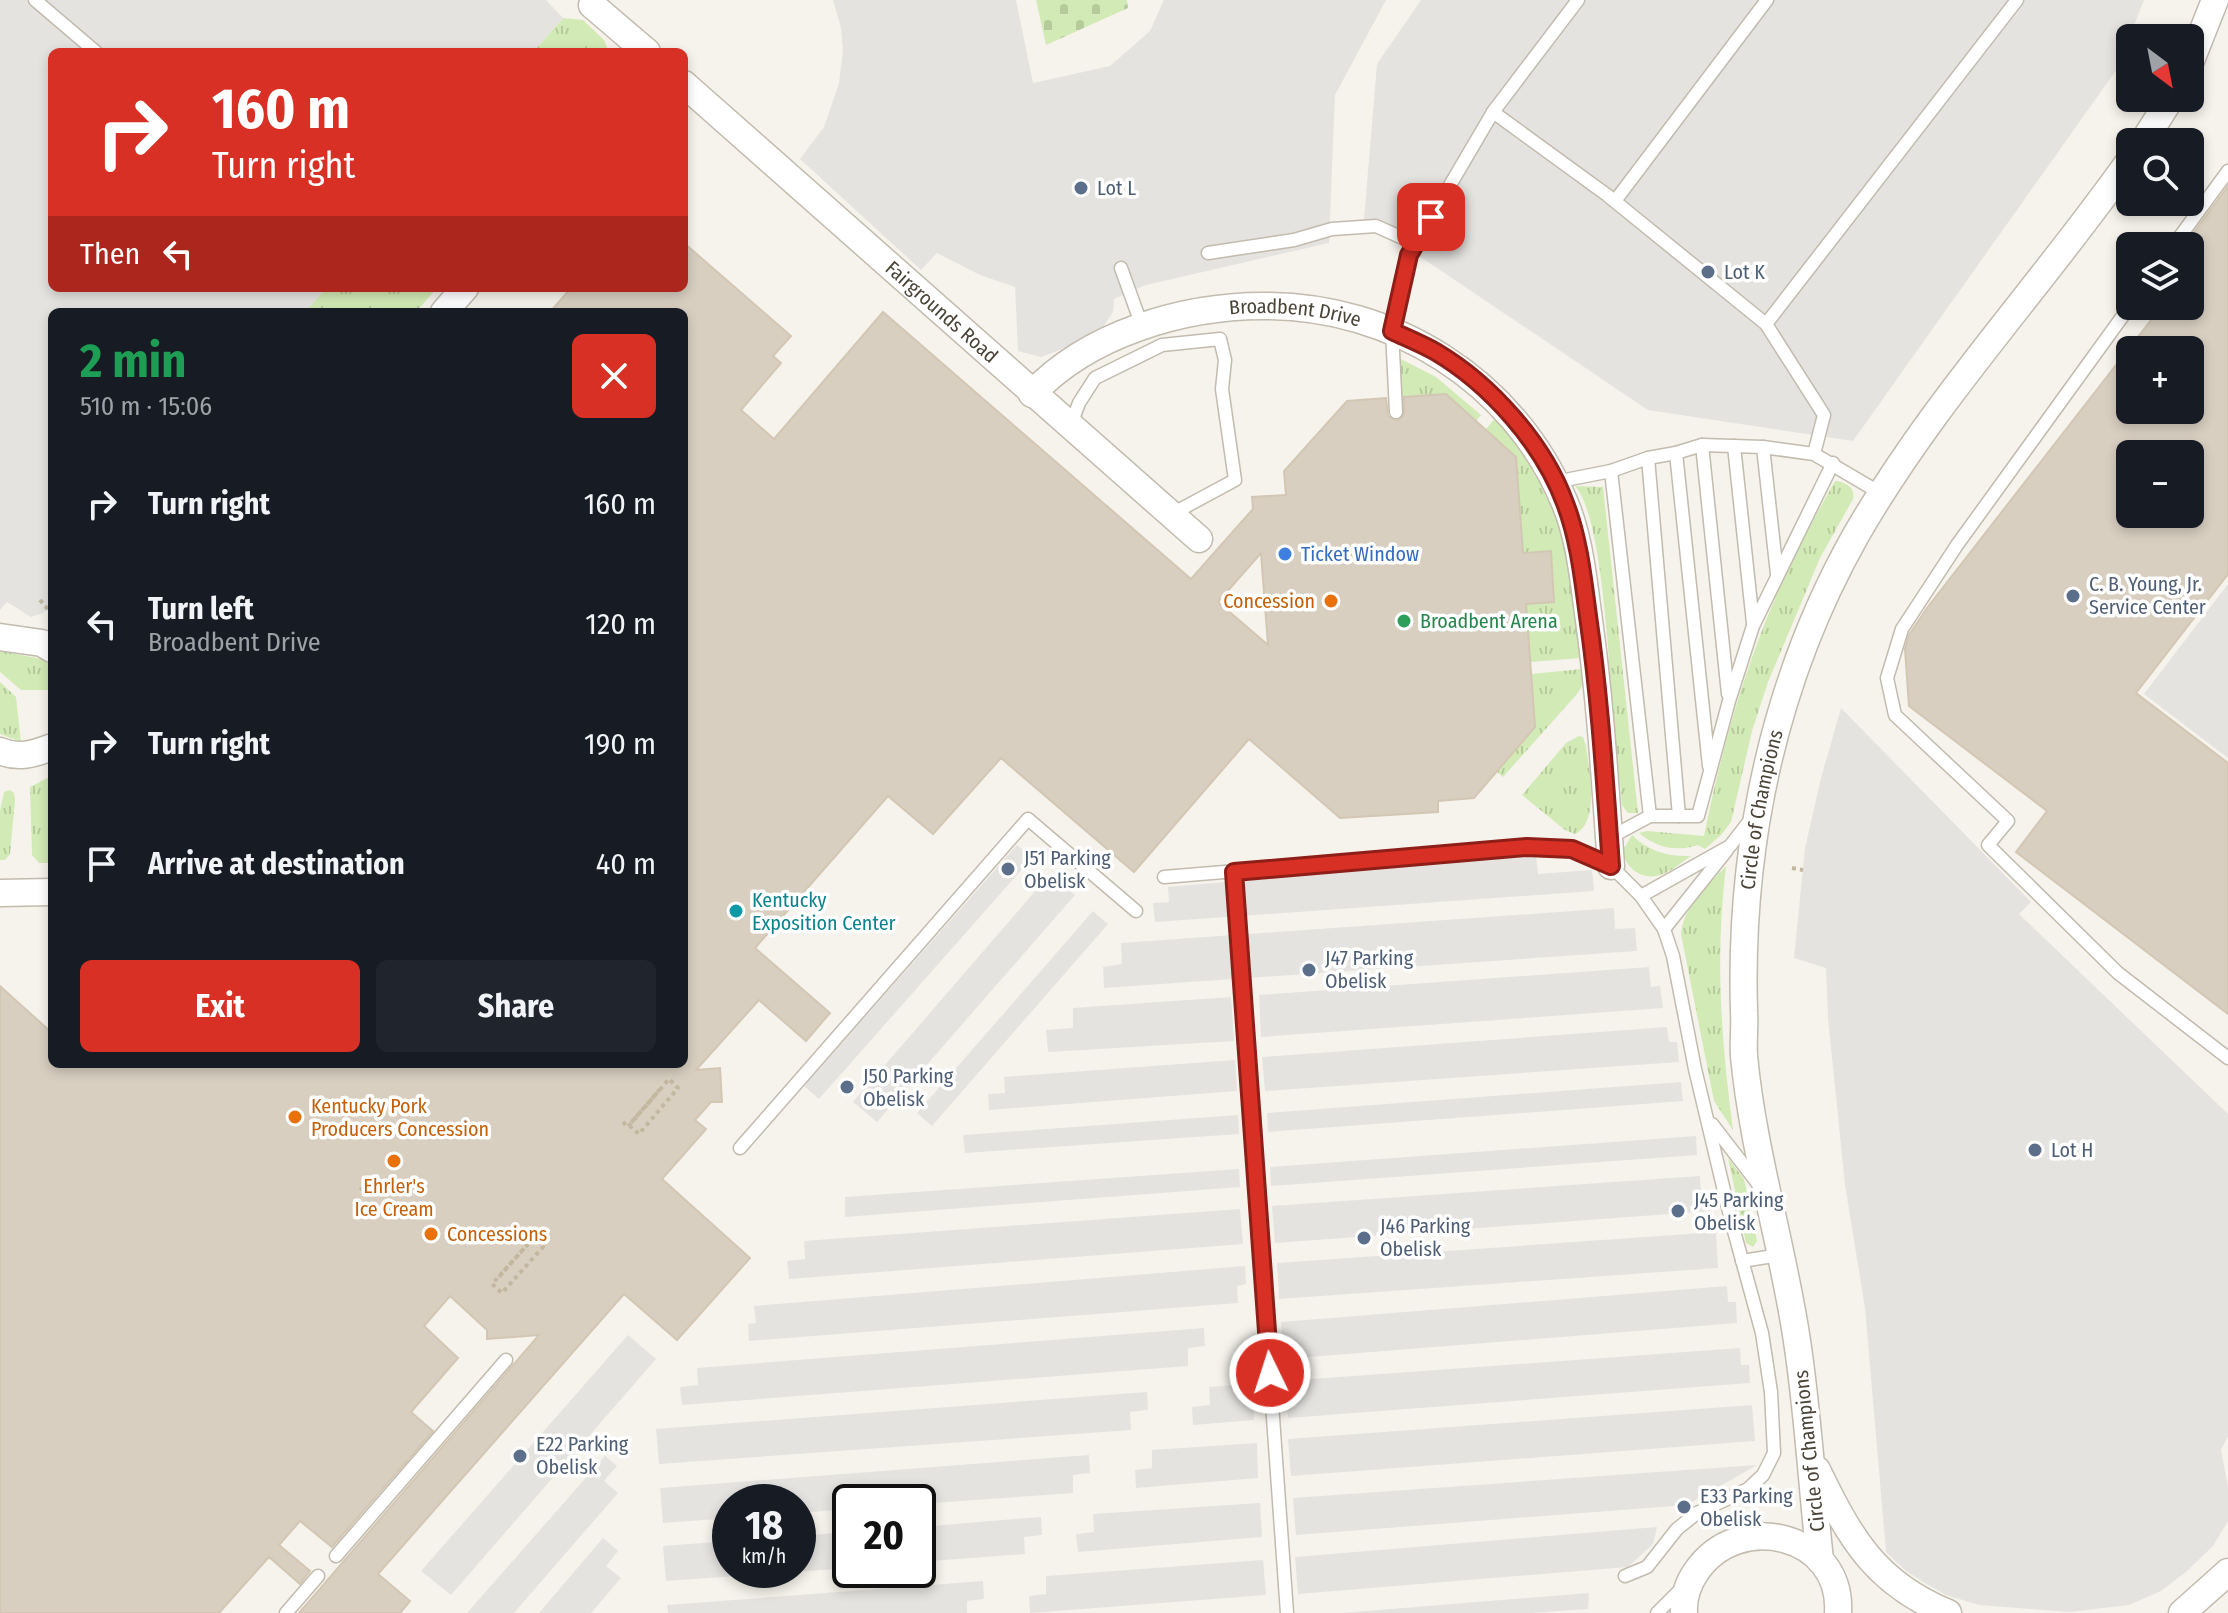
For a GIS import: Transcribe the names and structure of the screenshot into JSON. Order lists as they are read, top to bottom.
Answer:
{
  "streets": {
    "street": ["Fairgrounds Road", "Broadbent Drive", "Circle of Champions"]
  },
  "crossings": [
    ["Fairgrounds Road", "Broadbent Drive"]
  ],
  "places": [
    "Lot L",
    "Lot K",
    "Ticket Window",
    "C. B. Young, Jr. Service Center",
    "Concession",
    "Broadbent Arena",
    "J51 Parking Obelisk",
    "Kentucky Exposition Center",
    "J47 Parking Obelisk",
    "J50 Parking Obelisk",
    "Kentucky Pork Producers Concession",
    "Lot H",
    "Ehrler's Ice Cream",
    "J45 Parking Obelisk",
    "Concessions",
    "J46 Parking Obelisk",
    "E22 Parking Obelisk",
    "E33 Parking Obelisk"
  ],
  "north": "bottom right",
  "page": {
    "map_buttons": ["+", "−"],
    "turn": ["160 m", "Turn right"],
    "then": "Then",
    "heading": ["2 min", "510 m · 15:06"],
    "list": [
      {
        "name": "Turn right",
        "value": "160 m"
      },
      {
        "name": "Turn left",
        "note": "Broadbent Drive",
        "value": "120 m"
      },
      {
        "name": "Turn right",
        "value": "190 m"
      },
      {
        "name": "Arrive at destination",
        "value": "40 m"
      }
    ],
    "buttons": ["Exit", "Share"],
    "speed": "18 km/h",
    "limit": "20"
  }
}
